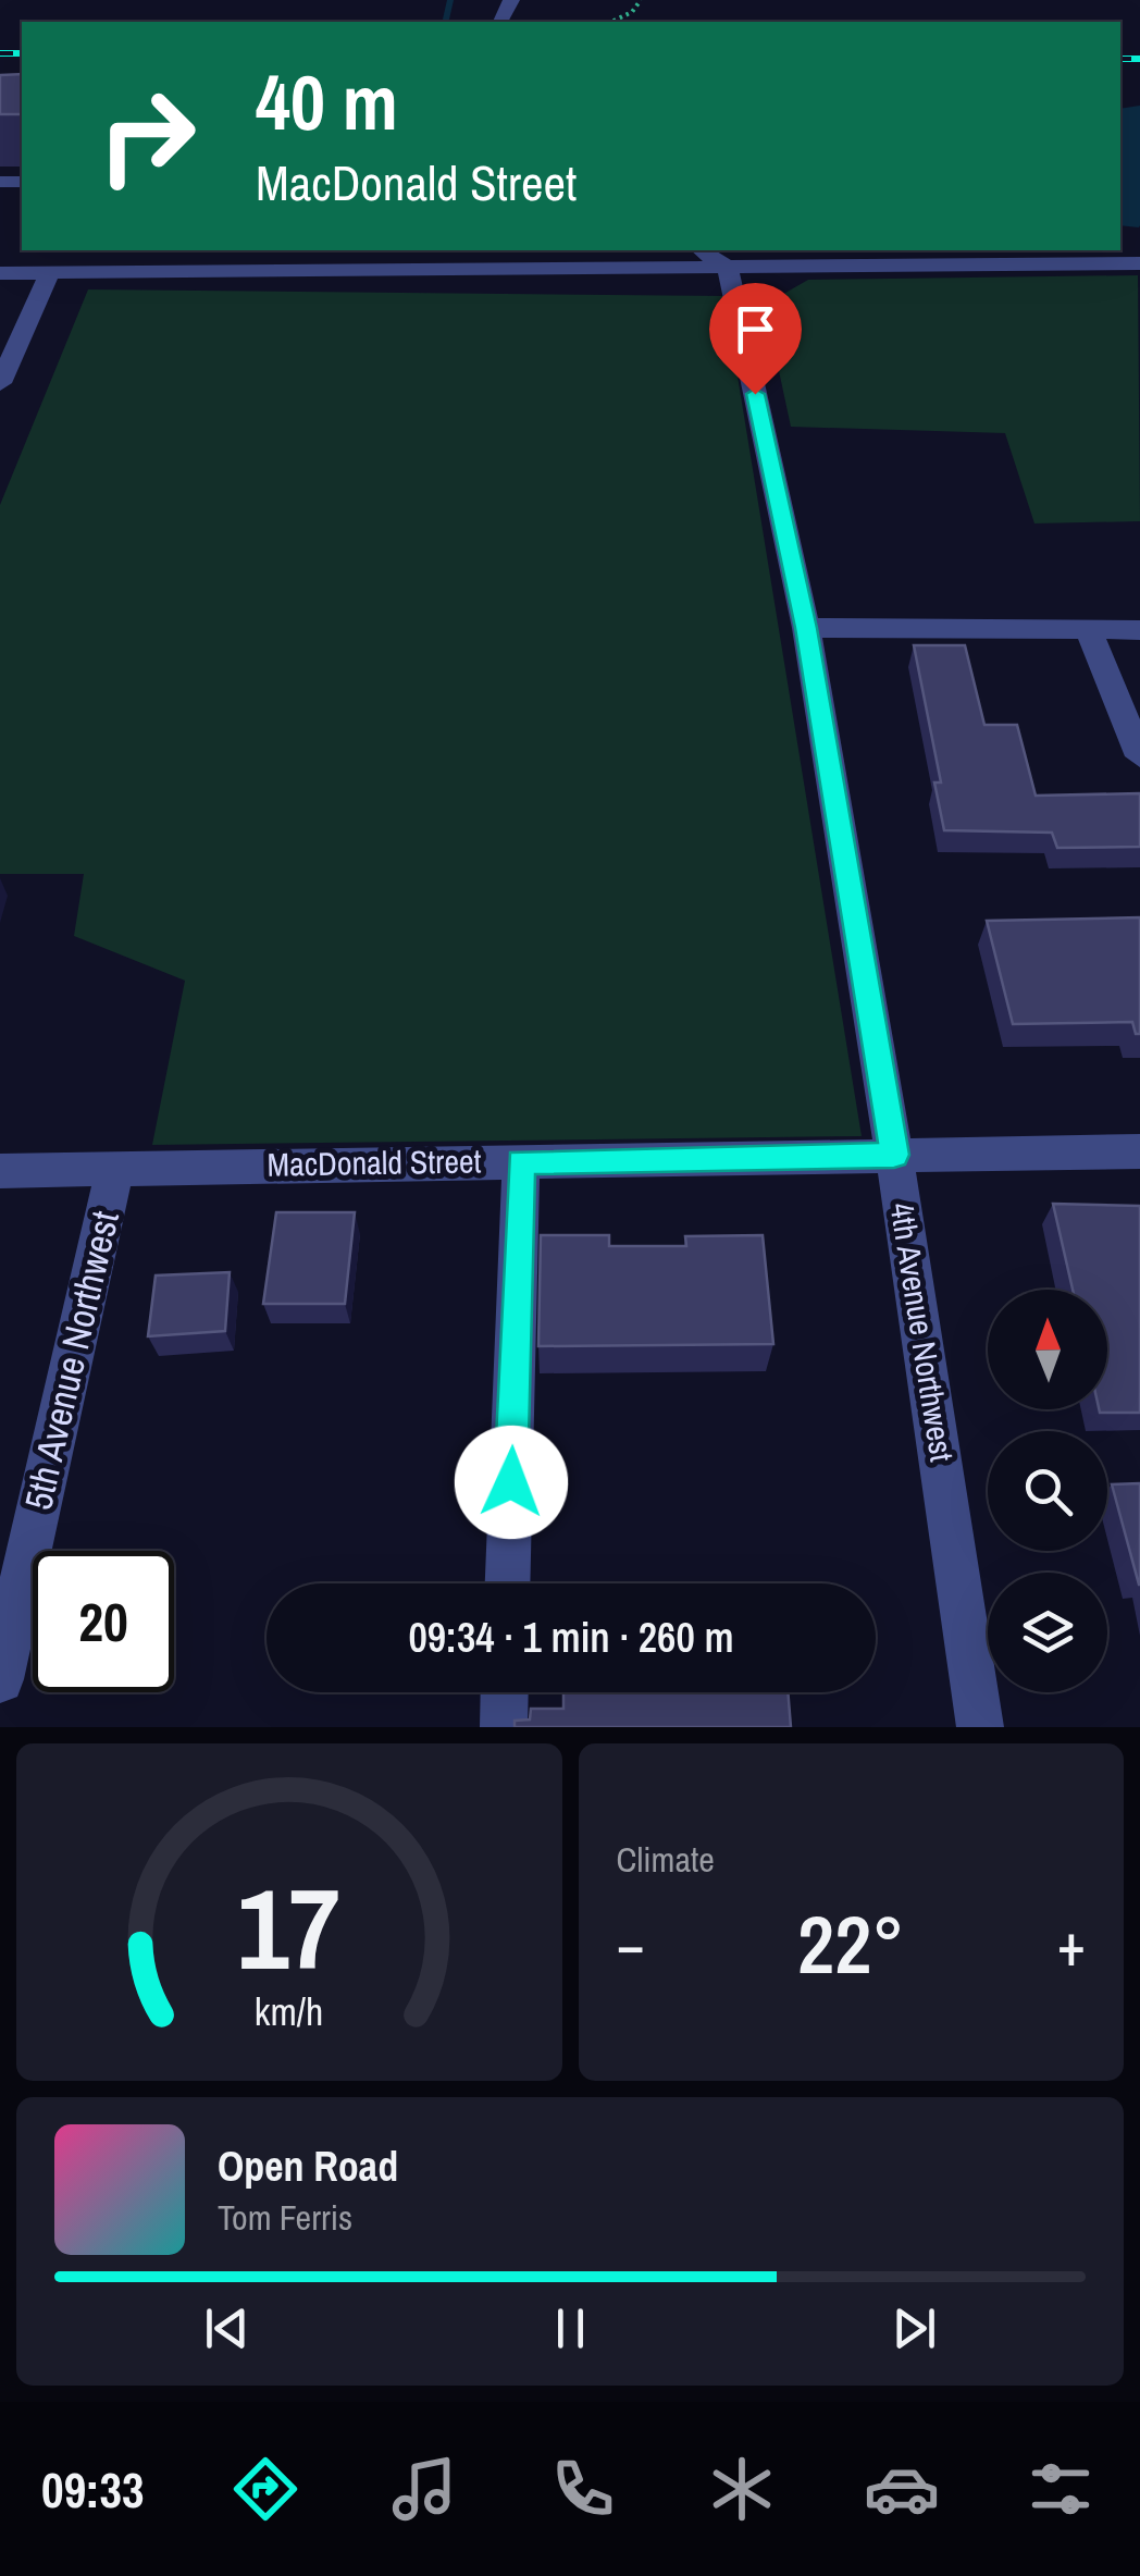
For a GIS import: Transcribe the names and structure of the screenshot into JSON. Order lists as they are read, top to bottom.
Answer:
{
  "streets": {
    "street": ["MacDonald Street", "4th Avenue Northwest", "5th Avenue Northwest"]
  },
  "crossings": [
    ["MacDonald Street", "4th Avenue Northwest"],
    ["MacDonald Street", "5th Avenue Northwest"]
  ],
  "north": "top",
  "page": {
    "turn": ["40 m", "MacDonald Street"],
    "limit": "20",
    "trip": "09:34 · 1 min · 260 m",
    "tile": "Climate",
    "heat": ["−", "22°", "+"],
    "song": ["Open Road", "Tom Ferris"],
    "tabs": "09:33",
    "gauge": ["17", "km/h"]
  }
}
